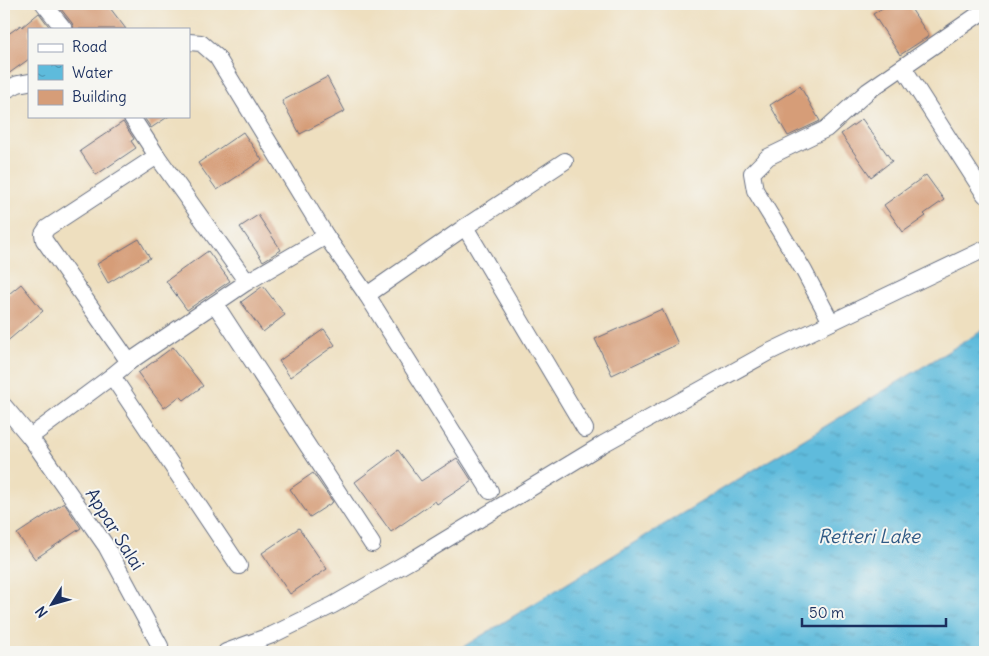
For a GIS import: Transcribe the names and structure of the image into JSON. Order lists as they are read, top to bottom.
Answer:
{
  "streets": {
    "street": ["Appar Salai"]
  },
  "water": ["Retteri Lake"],
  "legend": ["Road", "Water", "Building"],
  "scale_bar": "50 m",
  "north": "bottom left"
}
